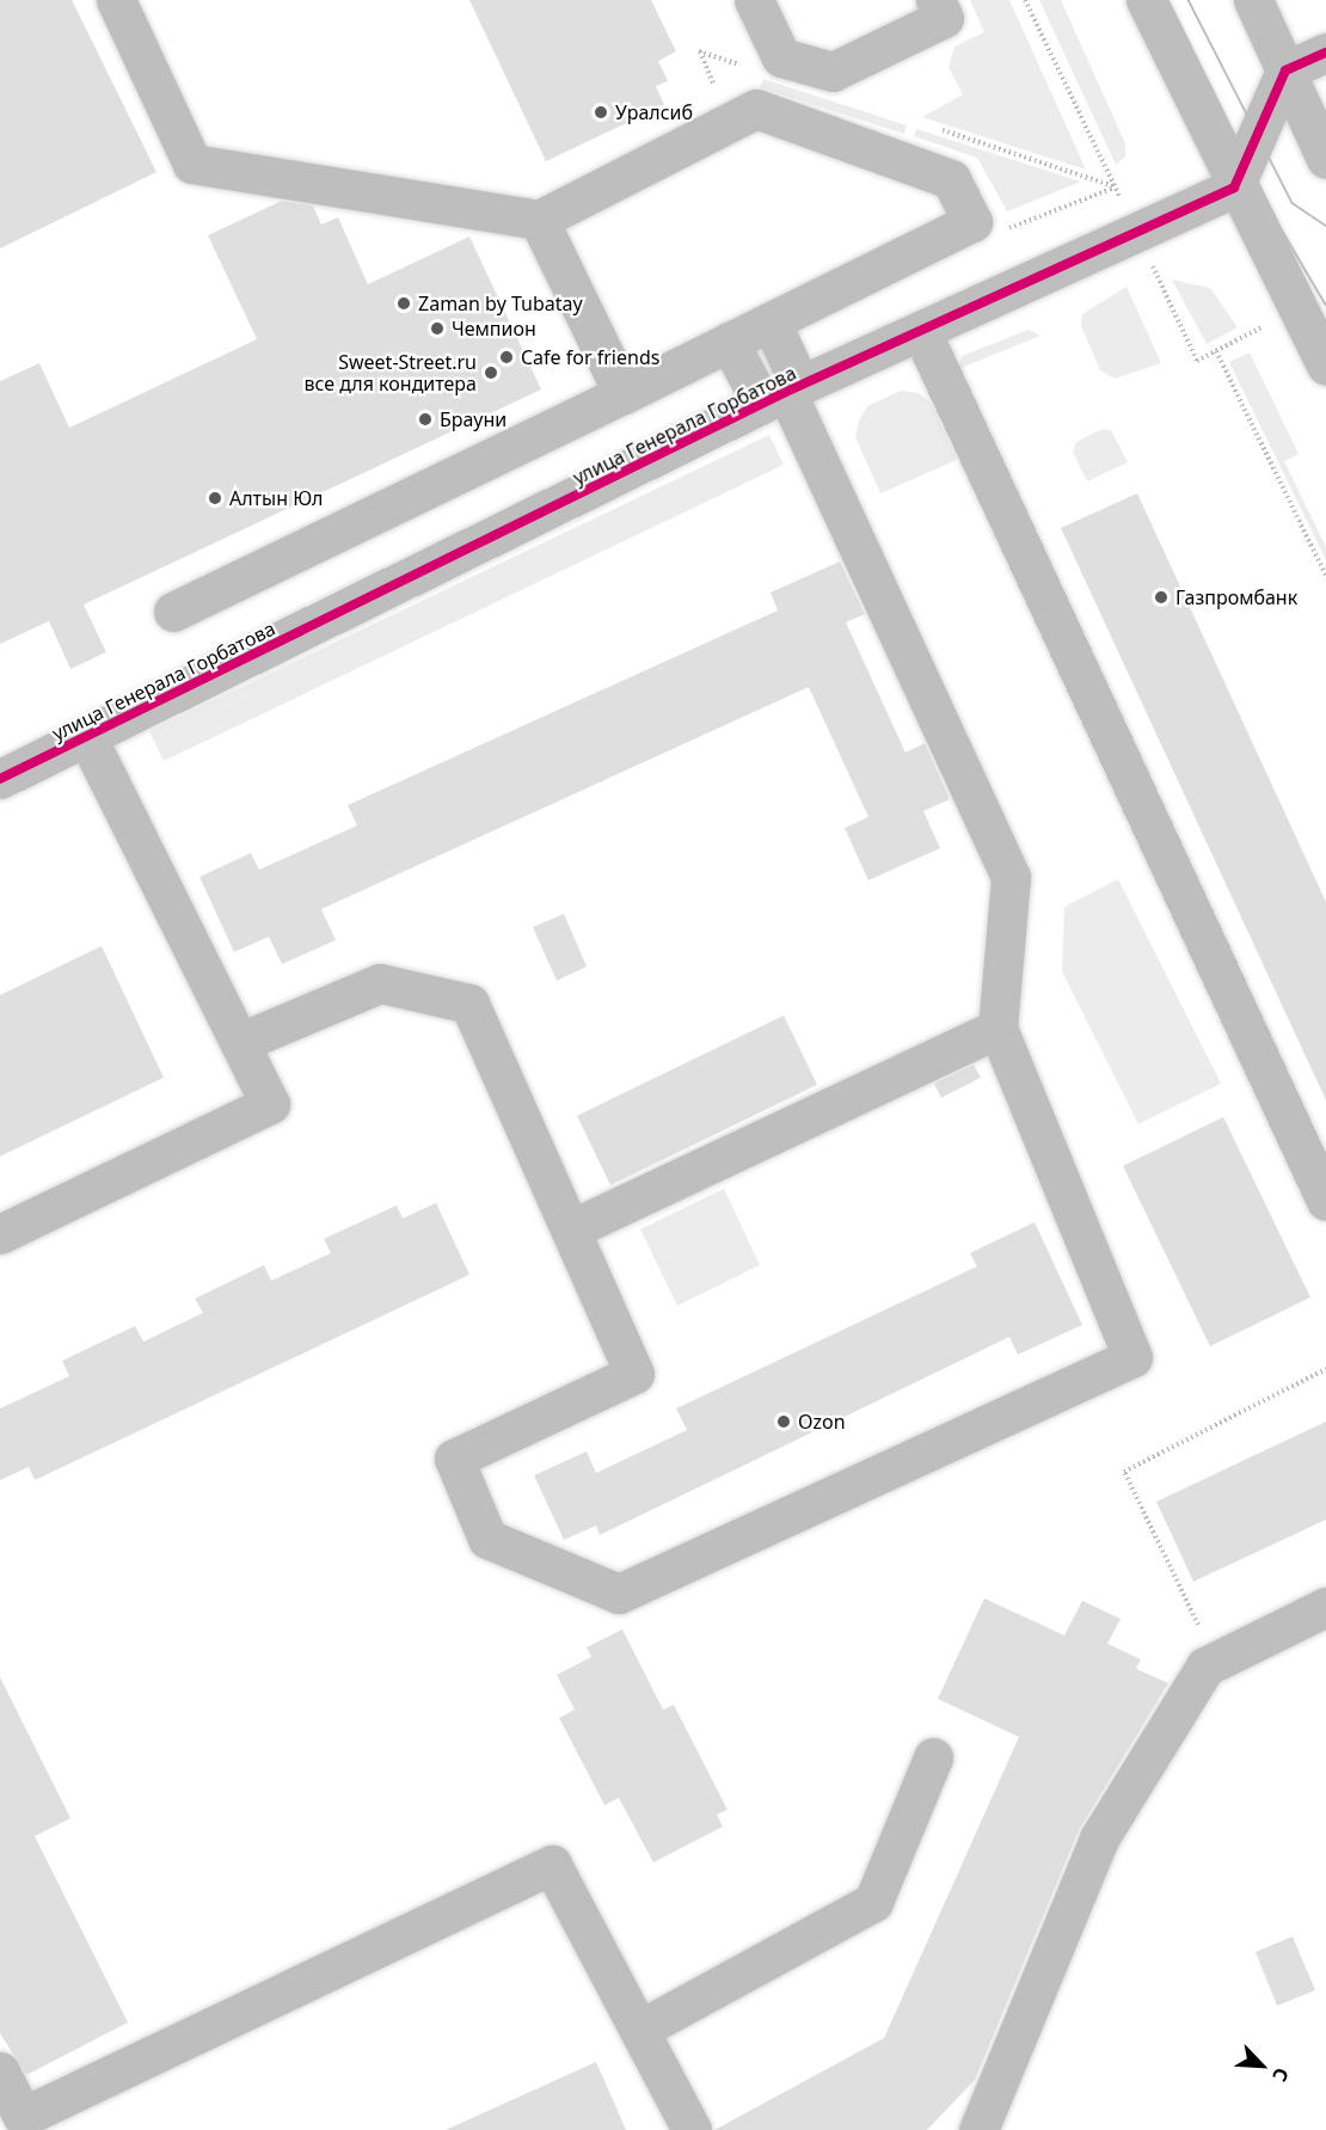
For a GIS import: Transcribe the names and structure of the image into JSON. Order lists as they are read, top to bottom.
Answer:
{
  "streets": {
    "street": ["улица Генерала Горбатова"]
  },
  "places": [
    "Уралсиб",
    "Zaman by Tubatay",
    "Чемпион",
    "Cafe for friends",
    "Sweet-Street.ru все для кондитера",
    "Брауни",
    "Алтын Юл",
    "Газпромбанк",
    "Ozon"
  ],
  "north": "bottom right"
}
